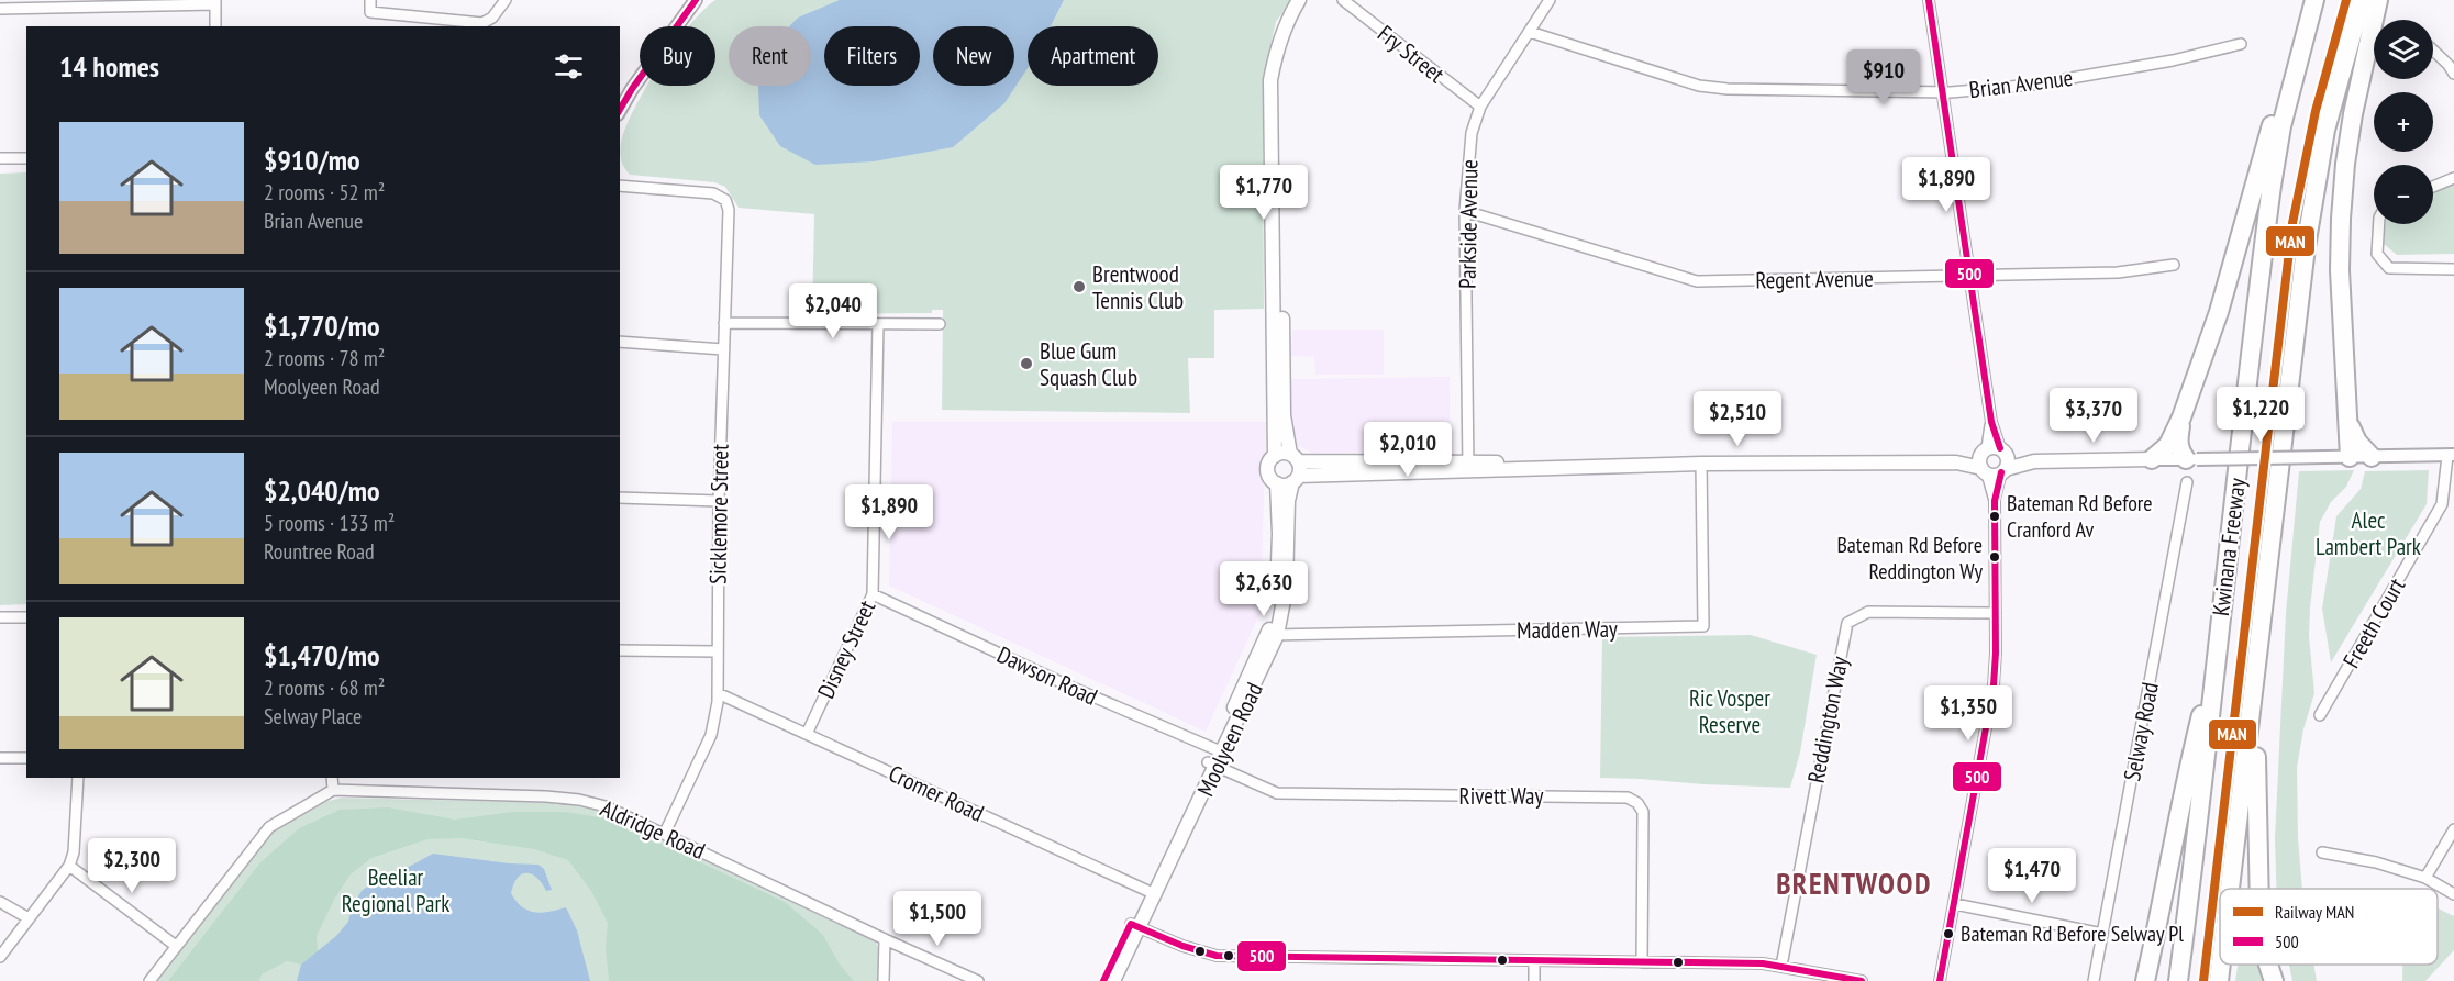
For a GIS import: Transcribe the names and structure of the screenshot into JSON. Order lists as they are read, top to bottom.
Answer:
{
  "streets": {
    "highway": ["Kwinana Freeway"],
    "main road": ["Moolyeen Road"],
    "street": [
      "Fry Street",
      "Brian Avenue",
      "Parkside Avenue",
      "Regent Avenue",
      "Sicklemore Street",
      "Freeth Court",
      "Madden Way",
      "Disney Street",
      "Dawson Road",
      "Reddington Way",
      "Selway Road",
      "Cromer Road",
      "Rivett Way",
      "Aldridge Road"
    ]
  },
  "crossings": [
    ["Fry Street", "Parkside Avenue"],
    ["Brian Avenue", "Parkside Avenue"],
    ["Parkside Avenue", "Regent Avenue"],
    ["Sicklemore Street", "Cromer Road"],
    ["Sicklemore Street", "Aldridge Road"],
    ["Madden Way", "Moolyeen Road"],
    ["Disney Street", "Dawson Road"],
    ["Disney Street", "Cromer Road"],
    ["Dawson Road", "Moolyeen Road"],
    ["Moolyeen Road", "Cromer Road"],
    ["Moolyeen Road", "Rivett Way"]
  ],
  "districts": ["BRENTWOOD"],
  "parks": ["Alec Lambert Park", "Ric Vosper Reserve", "Beeliar Regional Park"],
  "places": [
    "Brentwood Tennis Club",
    "Blue Gum Squash Club",
    "Bateman Rd Before Cranford Av",
    "Bateman Rd Before Reddington Wy",
    "Bateman Rd Before Selway Pl"
  ],
  "lines": ["rail line MAN", "transit line 500"],
  "legend": ["Railway MAN", "500"],
  "page": {
    "map_buttons": ["+", "−"],
    "chip": [
      "Buy",
      "Rent",
      "Filters",
      "New",
      "Apartment"
    ],
    "heading": "14 homes",
    "price": [
      "$910",
      "$1,890",
      "$1,770",
      "$2,040",
      "$1,220",
      "$3,370",
      "$2,510",
      "$2,010",
      "$1,890",
      "$2,630",
      "$1,350",
      "$2,300",
      "$1,470",
      "$1,500"
    ],
    "list": [
      {
        "name": "$910/mo",
        "note": "2 rooms · 52 m² · Brian Avenue"
      },
      {
        "name": "$1,770/mo",
        "note": "2 rooms · 78 m² · Moolyeen Road"
      },
      {
        "name": "$2,040/mo",
        "note": "5 rooms · 133 m² · Rountree Road"
      },
      {
        "name": "$1,470/mo",
        "note": "2 rooms · 68 m² · Selway Place"
      }
    ]
  }
}
